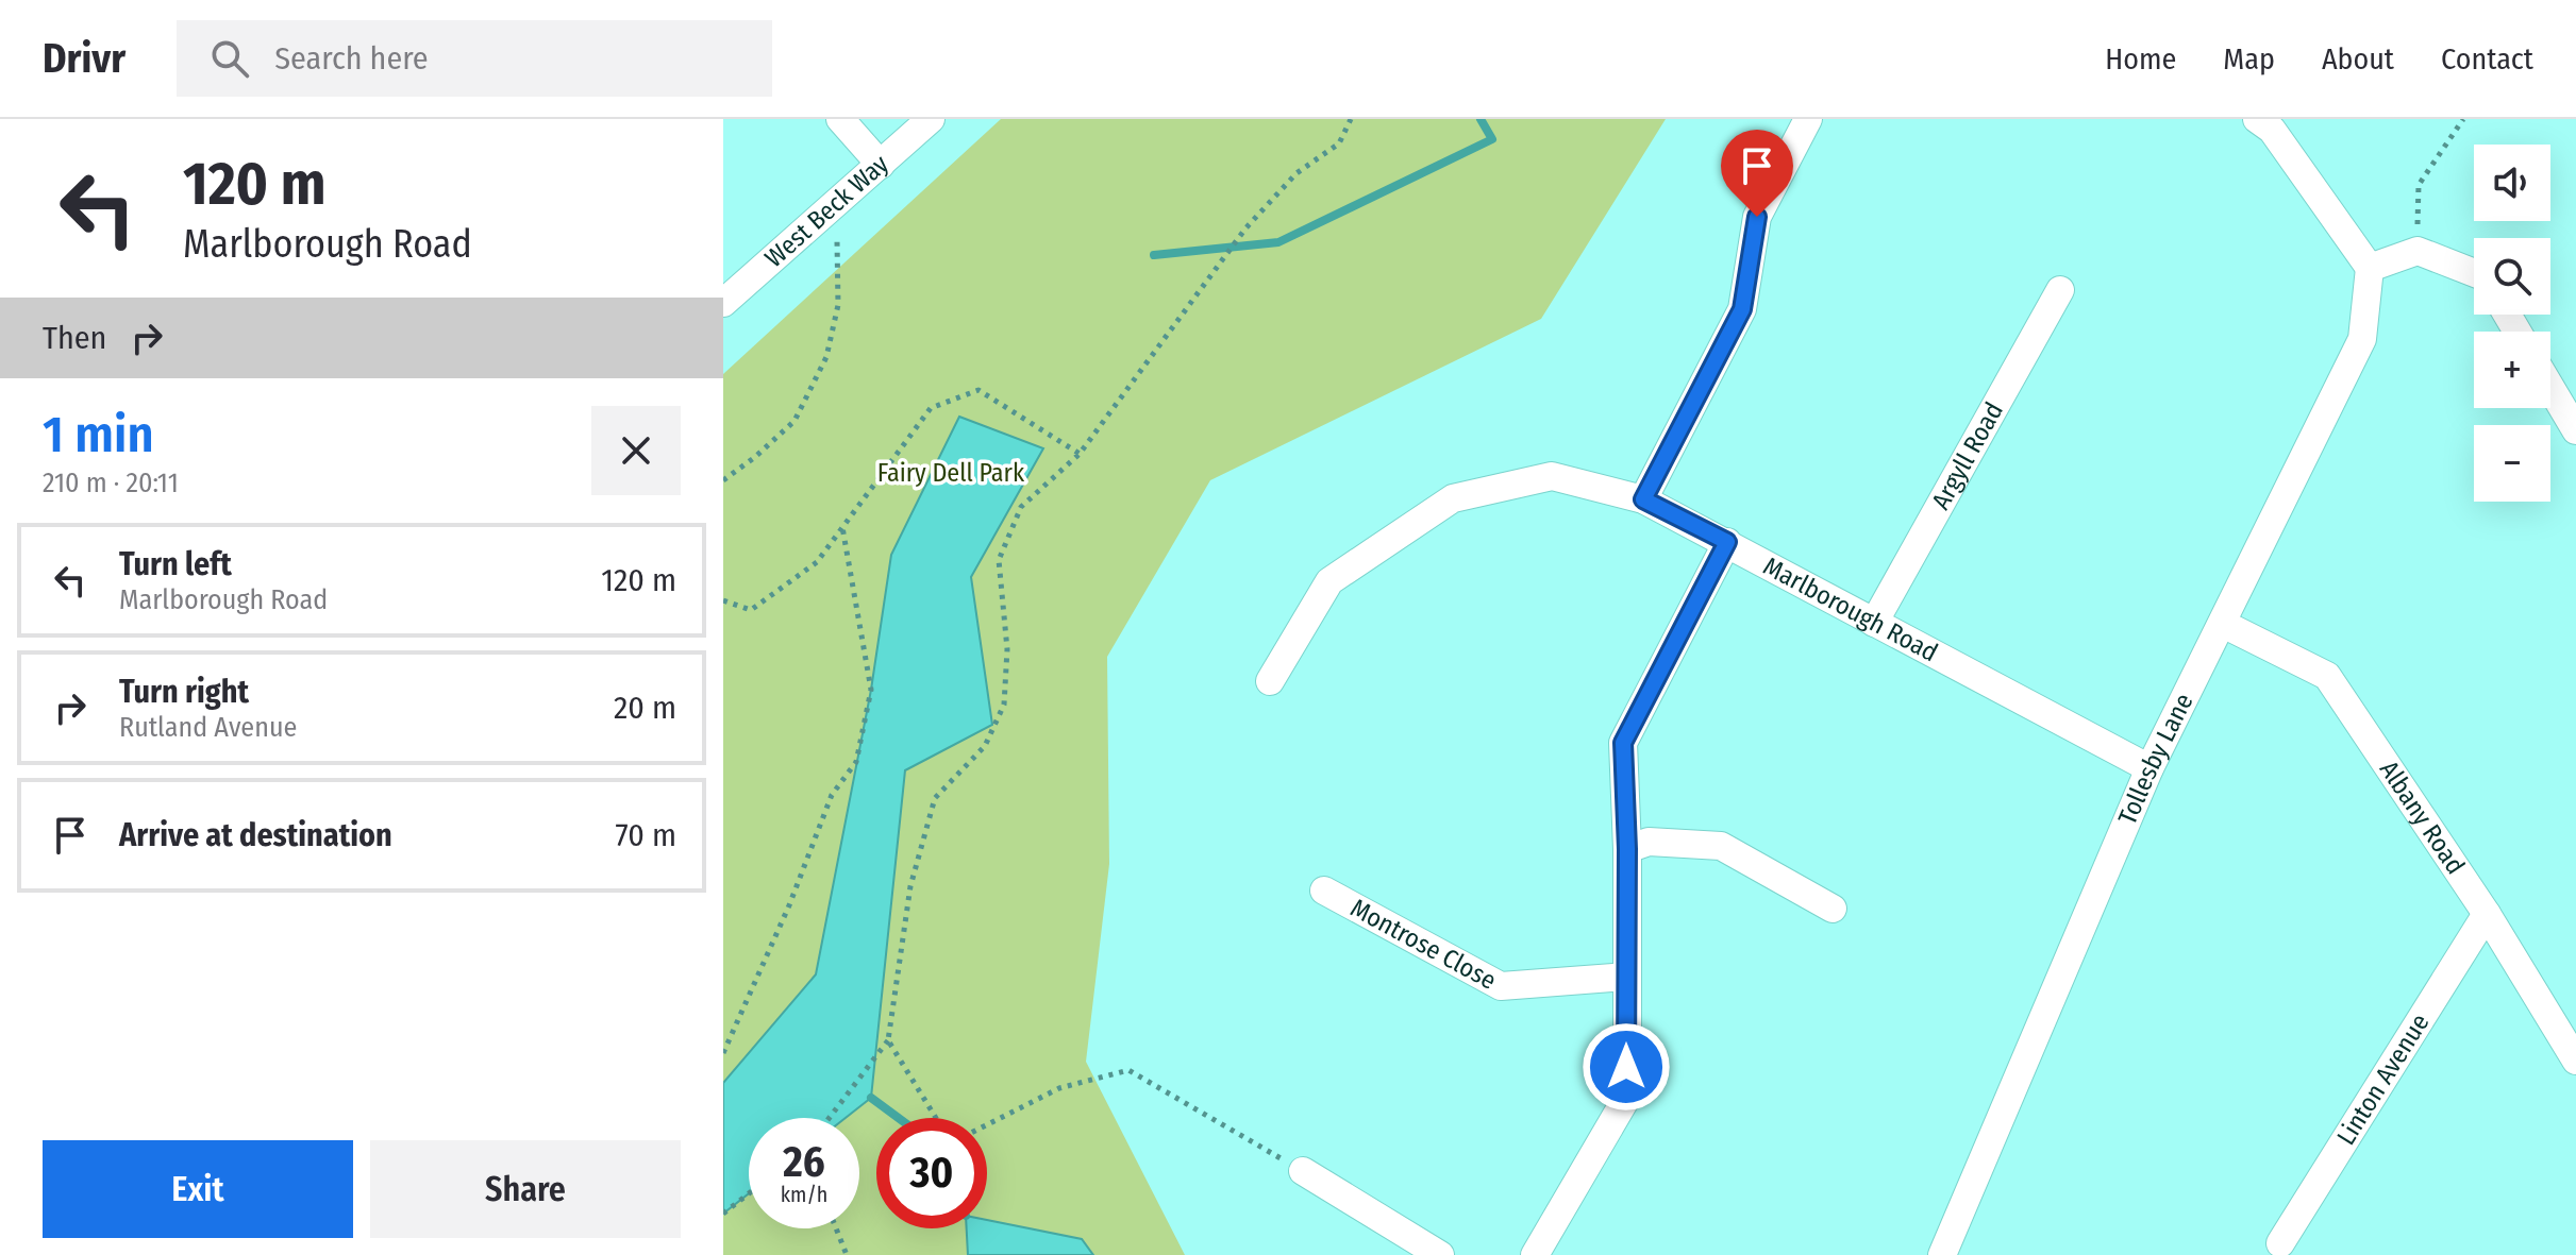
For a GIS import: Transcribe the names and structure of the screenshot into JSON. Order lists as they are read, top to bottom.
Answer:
{
  "streets": {
    "street": [
      "West Beck Way",
      "Argyll Road",
      "Marlborough Road",
      "Tollesby Lane",
      "Albany Road",
      "Montrose Close",
      "Linton Avenue"
    ]
  },
  "crossings": [
    ["Argyll Road", "Marlborough Road"],
    ["Marlborough Road", "Tollesby Lane"],
    ["Tollesby Lane", "Albany Road"],
    ["Albany Road", "Linton Avenue"]
  ],
  "parks": ["Fairy Dell Park"],
  "page": {
    "header": "Drivr",
    "search": "Search here",
    "nav": [
      "Home",
      "Map",
      "About",
      "Contact"
    ],
    "turn": ["120 m", "Marlborough Road"],
    "map_buttons": ["+", "−"],
    "then": "Then",
    "heading": ["1 min", "210 m · 20:11"],
    "list": [
      {
        "name": "Turn left",
        "note": "Marlborough Road",
        "value": "120 m"
      },
      {
        "name": "Turn right",
        "note": "Rutland Avenue",
        "value": "20 m"
      },
      {
        "name": "Arrive at destination",
        "value": "70 m"
      }
    ],
    "speed": "26 km/h",
    "limit": "30",
    "buttons": ["Exit", "Share"]
  }
}
